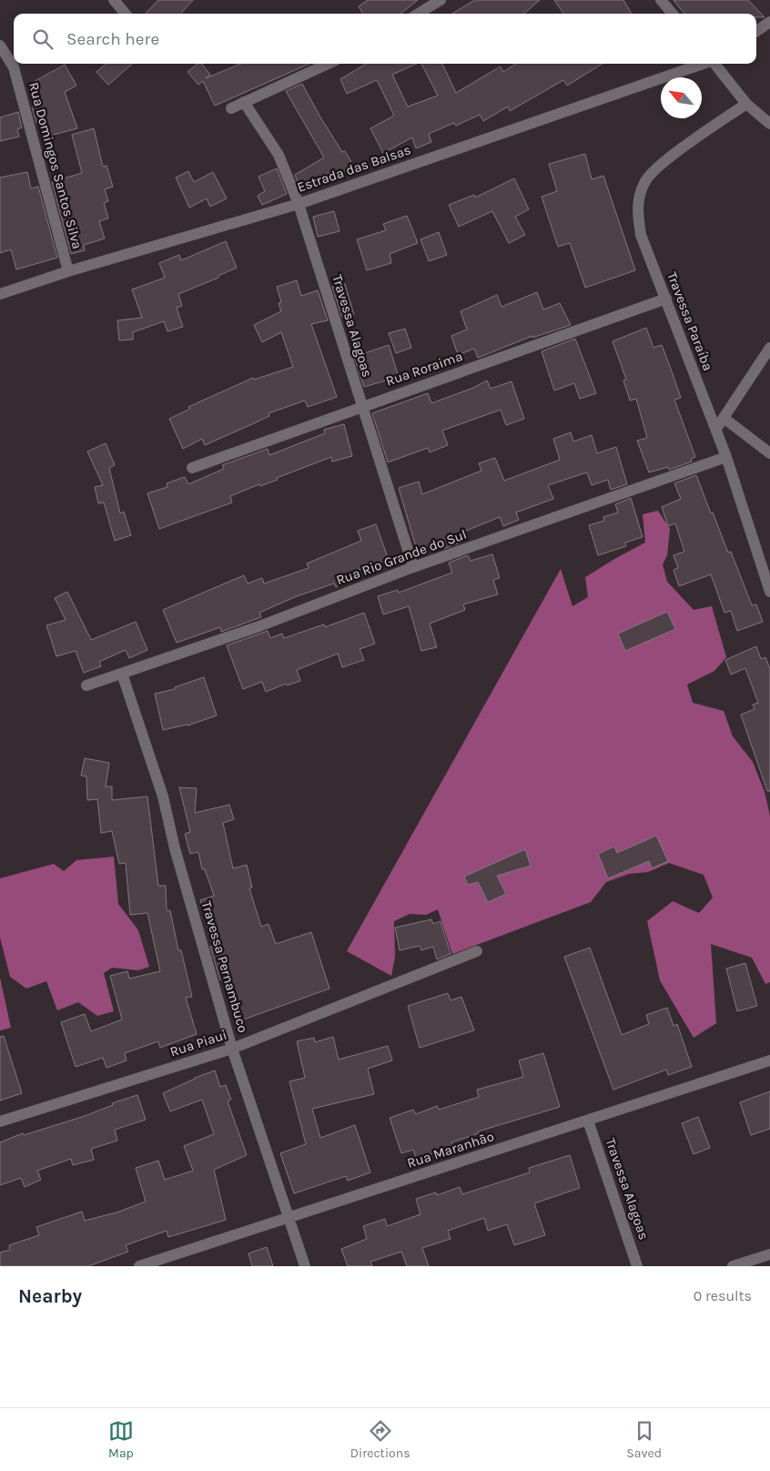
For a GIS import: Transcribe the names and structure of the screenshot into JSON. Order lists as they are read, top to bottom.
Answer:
{
  "streets": {
    "street": [
      "Rua Domingos Santos Silva",
      "Estrada das Balsas",
      "Travessa Paraíba",
      "Travessa Alagoas",
      "Rua Roraima",
      "Rua Rio Grande do Sul",
      "Travessa Pernambuco",
      "Rua Piaui",
      "Rua Maranhão"
    ]
  },
  "crossings": [
    ["Rua Domingos Santos Silva", "Estrada das Balsas"],
    ["Estrada das Balsas", "Travessa Alagoas"],
    ["Travessa Paraíba", "Rua Roraima"],
    ["Travessa Paraíba", "Rua Rio Grande do Sul"],
    ["Travessa Alagoas", "Rua Roraima"],
    ["Travessa Alagoas", "Rua Rio Grande do Sul"],
    ["Travessa Alagoas", "Rua Maranhão"],
    ["Rua Rio Grande do Sul", "Travessa Pernambuco"],
    ["Travessa Pernambuco", "Rua Piaui"],
    ["Travessa Pernambuco", "Rua Maranhão"]
  ],
  "north": "top left",
  "page": {
    "search": "Search here",
    "heading": ["Nearby", "0 results"],
    "nav": ["Map", "Directions", "Saved"]
  }
}
